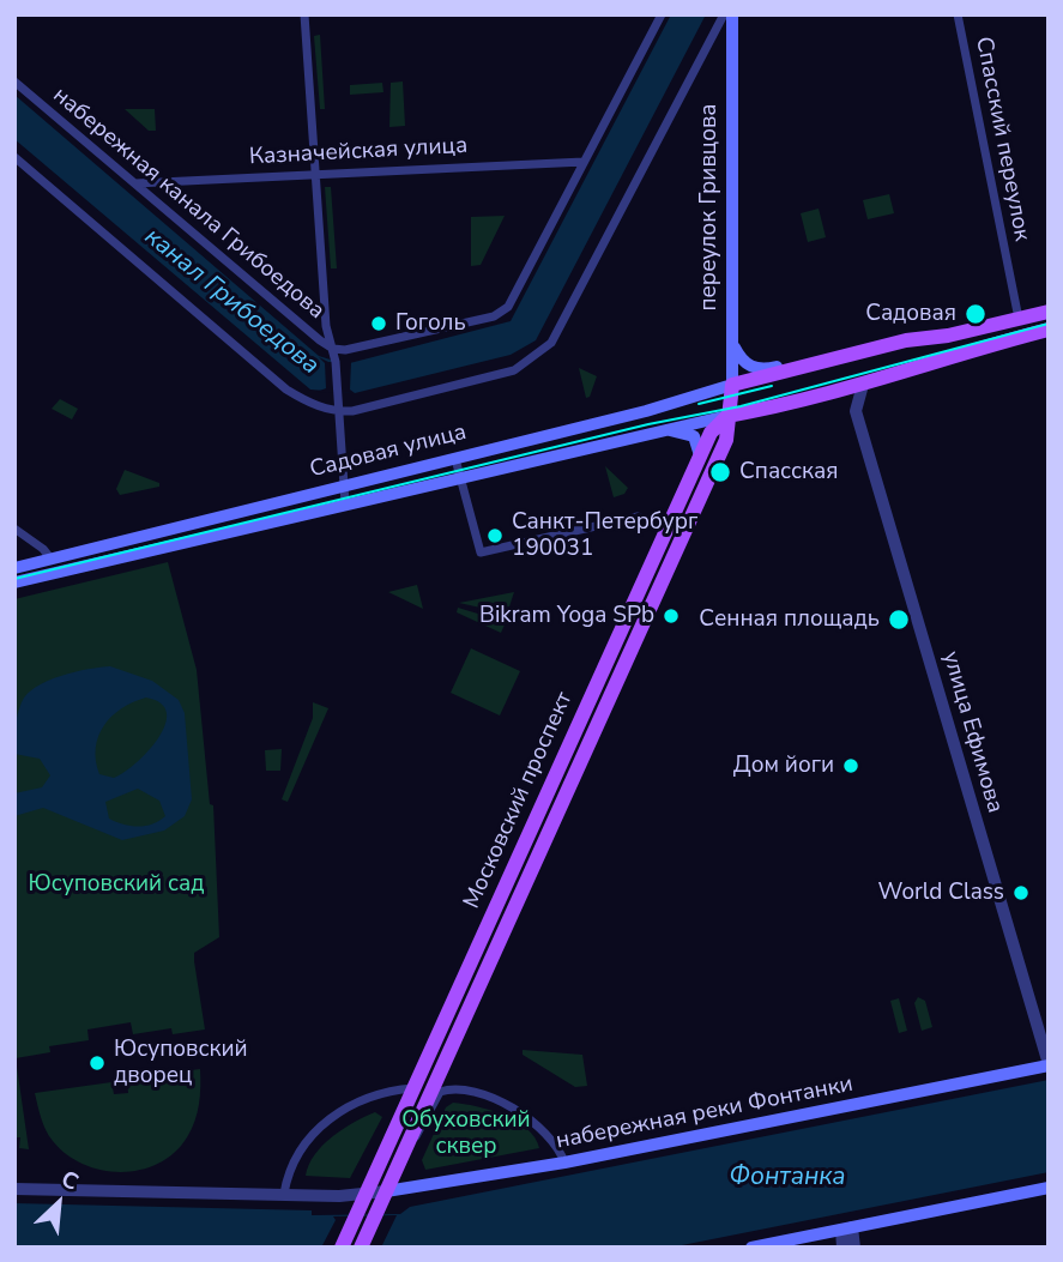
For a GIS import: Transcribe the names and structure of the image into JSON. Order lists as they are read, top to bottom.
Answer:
{
  "streets": {
    "main road": [
      "переулок Гривцова",
      "Садовая улица",
      "Московский проспект",
      "набережная реки Фонтанки"
    ],
    "street": [
      "Спасский переулок",
      "Казначейская улица",
      "набережная канала Грибоедова",
      "улица Ефимова"
    ]
  },
  "crossings": [
    ["Казначейская улица", "набережная канала Грибоедова"],
    ["переулок Гривцова", "Садовая улица"],
    ["переулок Гривцова", "Московский проспект"],
    ["Садовая улица", "Московский проспект"],
    ["улица Ефимова", "набережная реки Фонтанки"],
    ["Московский проспект", "набережная реки Фонтанки"]
  ],
  "water": ["канал Грибоедова", "Фонтанка"],
  "parks": ["Юсуповский сад", "Обуховский сквер"],
  "places": [
    "Садовая",
    "Гоголь",
    "Спасская",
    "Санкт-Петербург 190031",
    "Bikram Yoga SPb",
    "Сенная площадь",
    "Дом йоги",
    "World Class",
    "Юсуповский дворец"
  ],
  "north": "top right"
}
